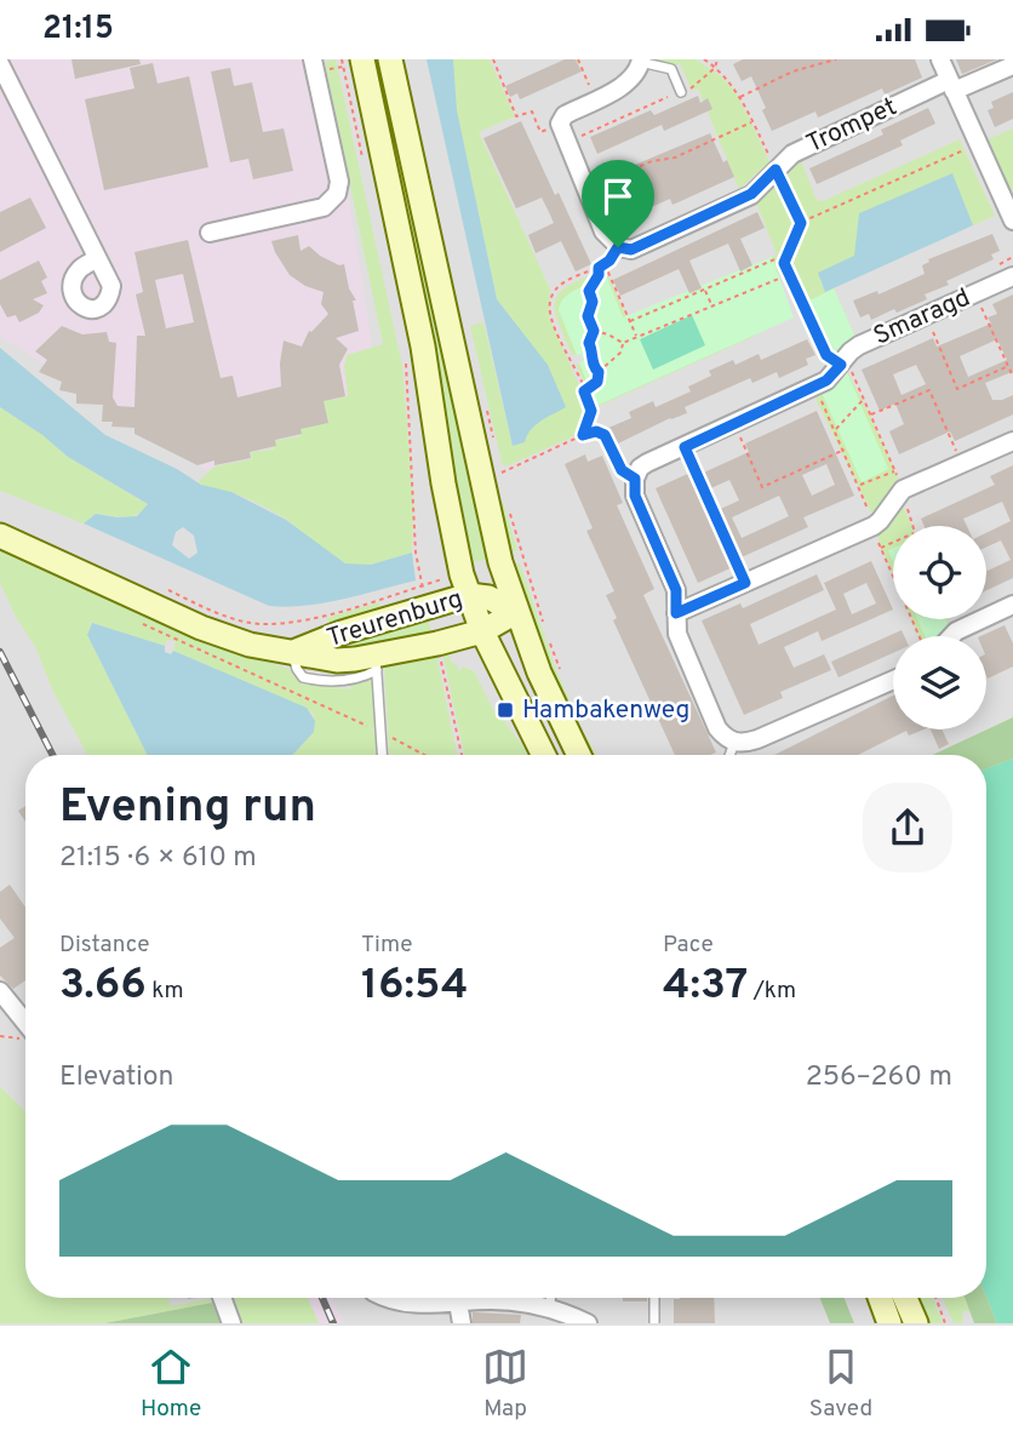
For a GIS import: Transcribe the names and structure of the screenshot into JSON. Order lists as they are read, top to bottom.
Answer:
{
  "streets": {
    "main road": ["Treurenburg"],
    "street": ["Trompet", "Smaragd"]
  },
  "places": {
    "transit": ["Hambakenweg"]
  },
  "page": {
    "status": "21:15",
    "heading": ["Evening run", "21:15 · 6 × 610 m"],
    "stats": [
      ["Distance", "3.66 km"],
      ["Time", "16:54"],
      ["Pace", "4:37 /km"]
    ],
    "chart": ["Elevation", "256–260 m"],
    "tabs": ["Home", "Map", "Saved"]
  }
}
